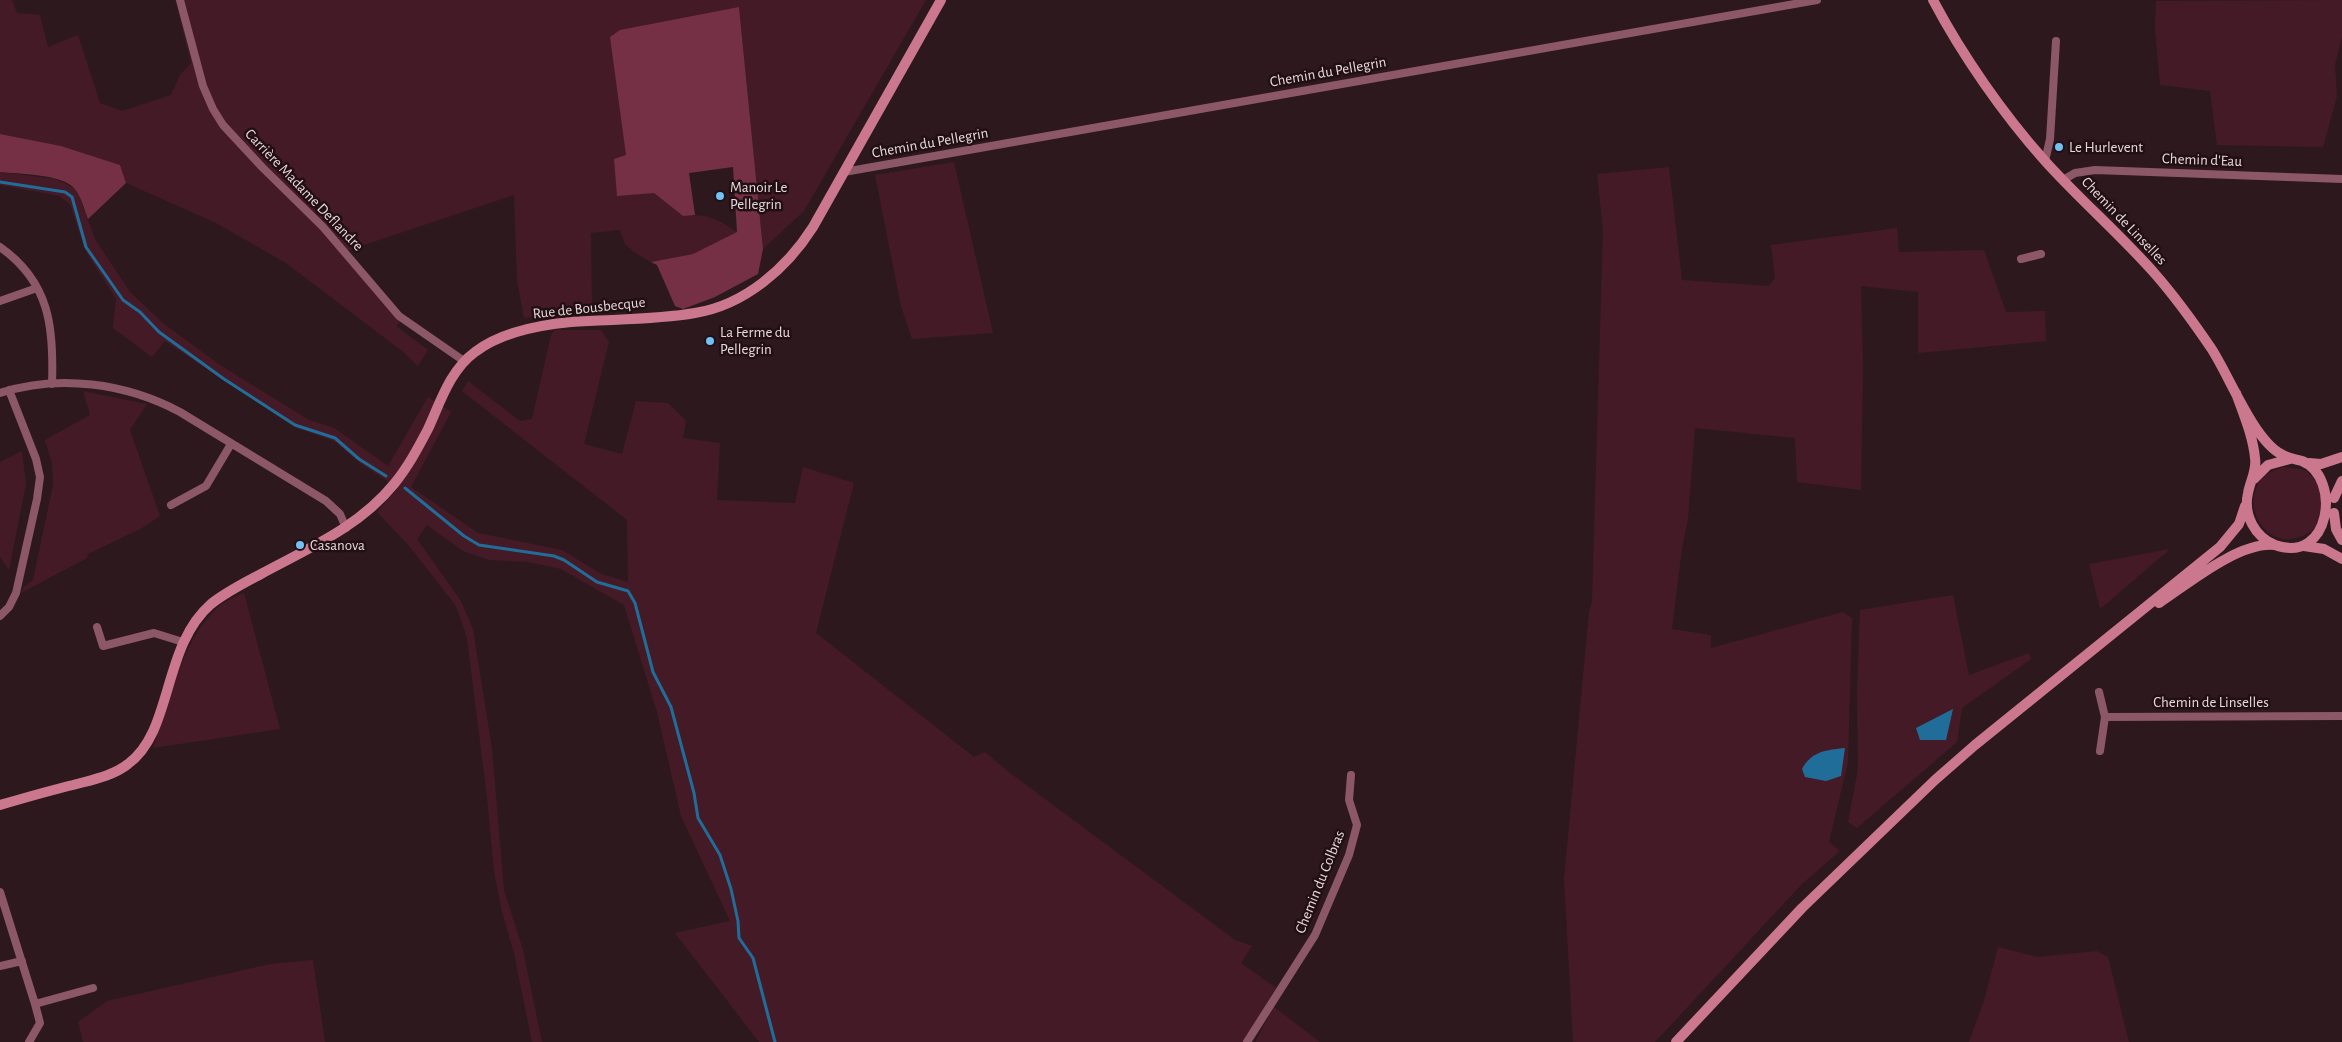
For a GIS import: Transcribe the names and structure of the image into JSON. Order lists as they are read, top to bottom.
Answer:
{
  "streets": {
    "street": [
      "Chemin du Pellegrin",
      "Chemin d'Eau",
      "Carrière Madame Deflandre",
      "Chemin de Linselles",
      "Rue de Bousbecque",
      "Chemin du Colbras"
    ]
  },
  "crossings": [
    ["Chemin du Pellegrin", "Rue de Bousbecque"],
    ["Chemin d'Eau", "Chemin de Linselles"],
    ["Carrière Madame Deflandre", "Rue de Bousbecque"]
  ],
  "places": [
    "Le Hurlevent",
    "Manoir Le Pellegrin",
    "La Ferme du Pellegrin",
    "Casanova"
  ]
}
